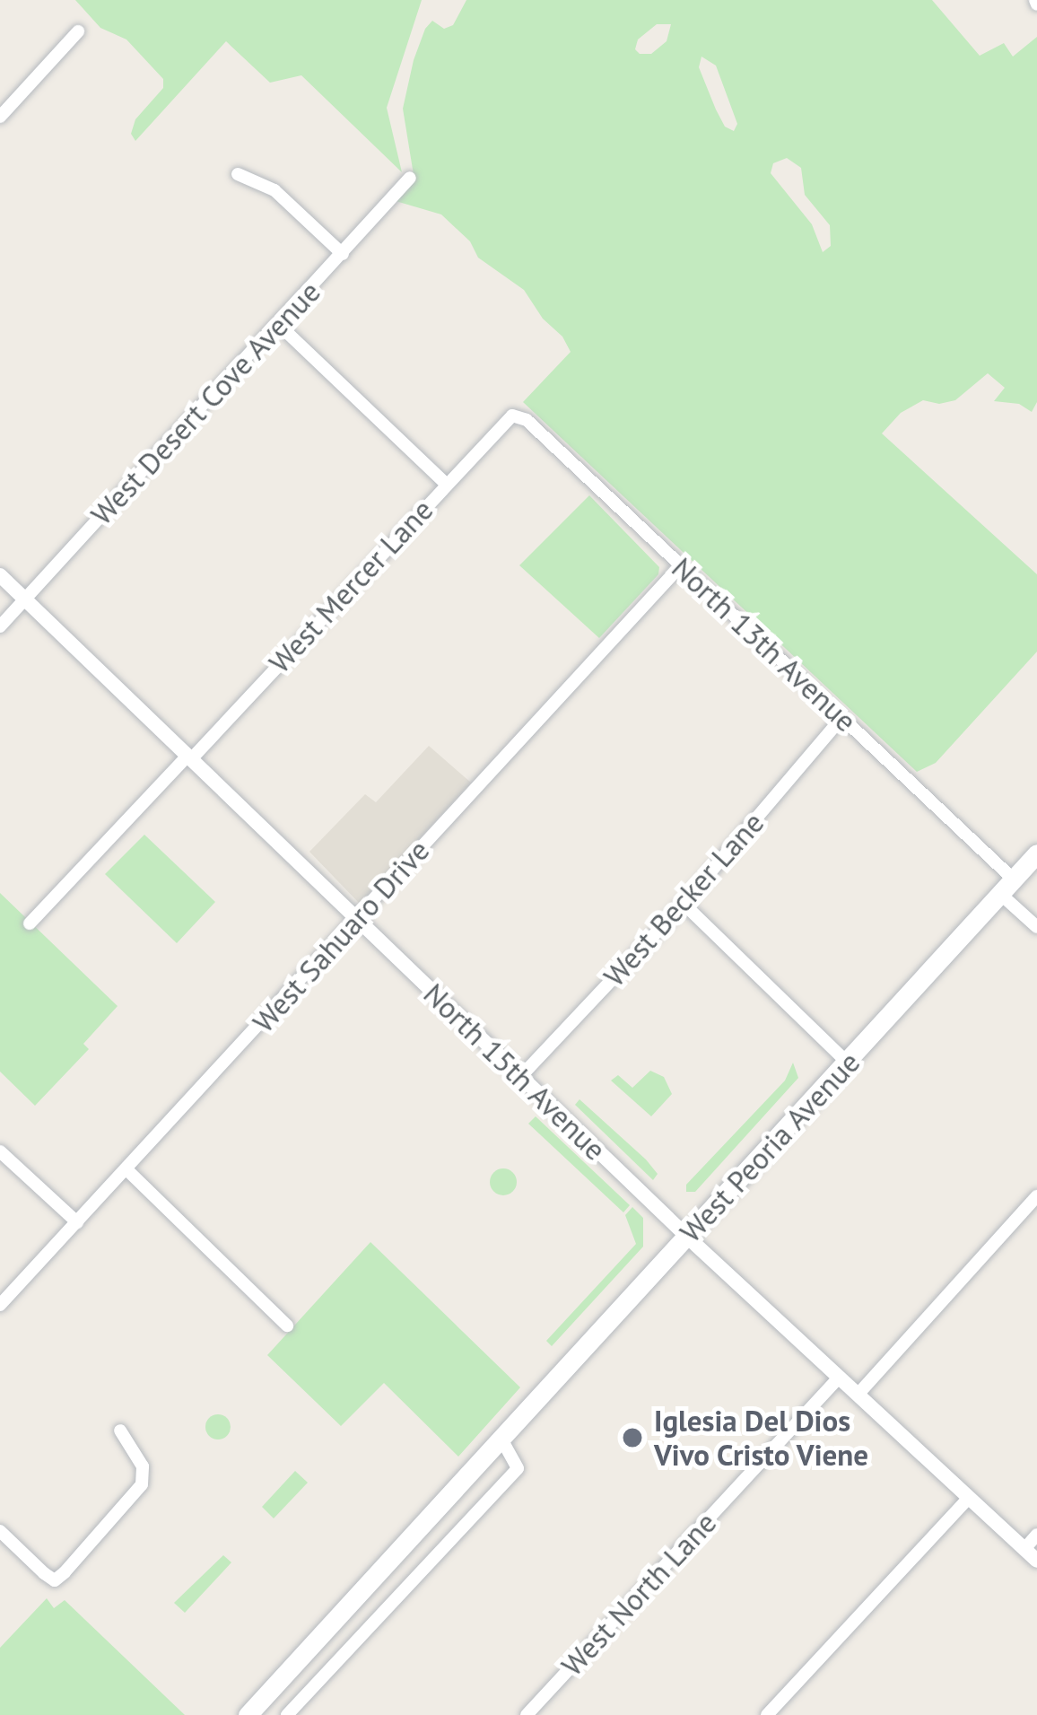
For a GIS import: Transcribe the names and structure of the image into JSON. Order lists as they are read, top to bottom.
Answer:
{
  "streets": {
    "main road": ["West Peoria Avenue"],
    "street": [
      "West Desert Cove Avenue",
      "West Mercer Lane",
      "North 13th Avenue",
      "West Becker Lane",
      "West Sahuaro Drive",
      "North 15th Avenue",
      "West North Lane"
    ]
  },
  "crossings": [
    ["West Desert Cove Avenue", "North 15th Avenue"],
    ["West Mercer Lane", "North 13th Avenue"],
    ["West Mercer Lane", "North 15th Avenue"],
    ["North 13th Avenue", "West Becker Lane"],
    ["North 13th Avenue", "West Sahuaro Drive"],
    ["North 13th Avenue", "West Peoria Avenue"],
    ["West Becker Lane", "North 15th Avenue"],
    ["West Sahuaro Drive", "North 15th Avenue"],
    ["North 15th Avenue", "West Peoria Avenue"],
    ["North 15th Avenue", "West North Lane"]
  ],
  "places": ["Iglesia Del Dios Vivo Cristo Viene"]
}
